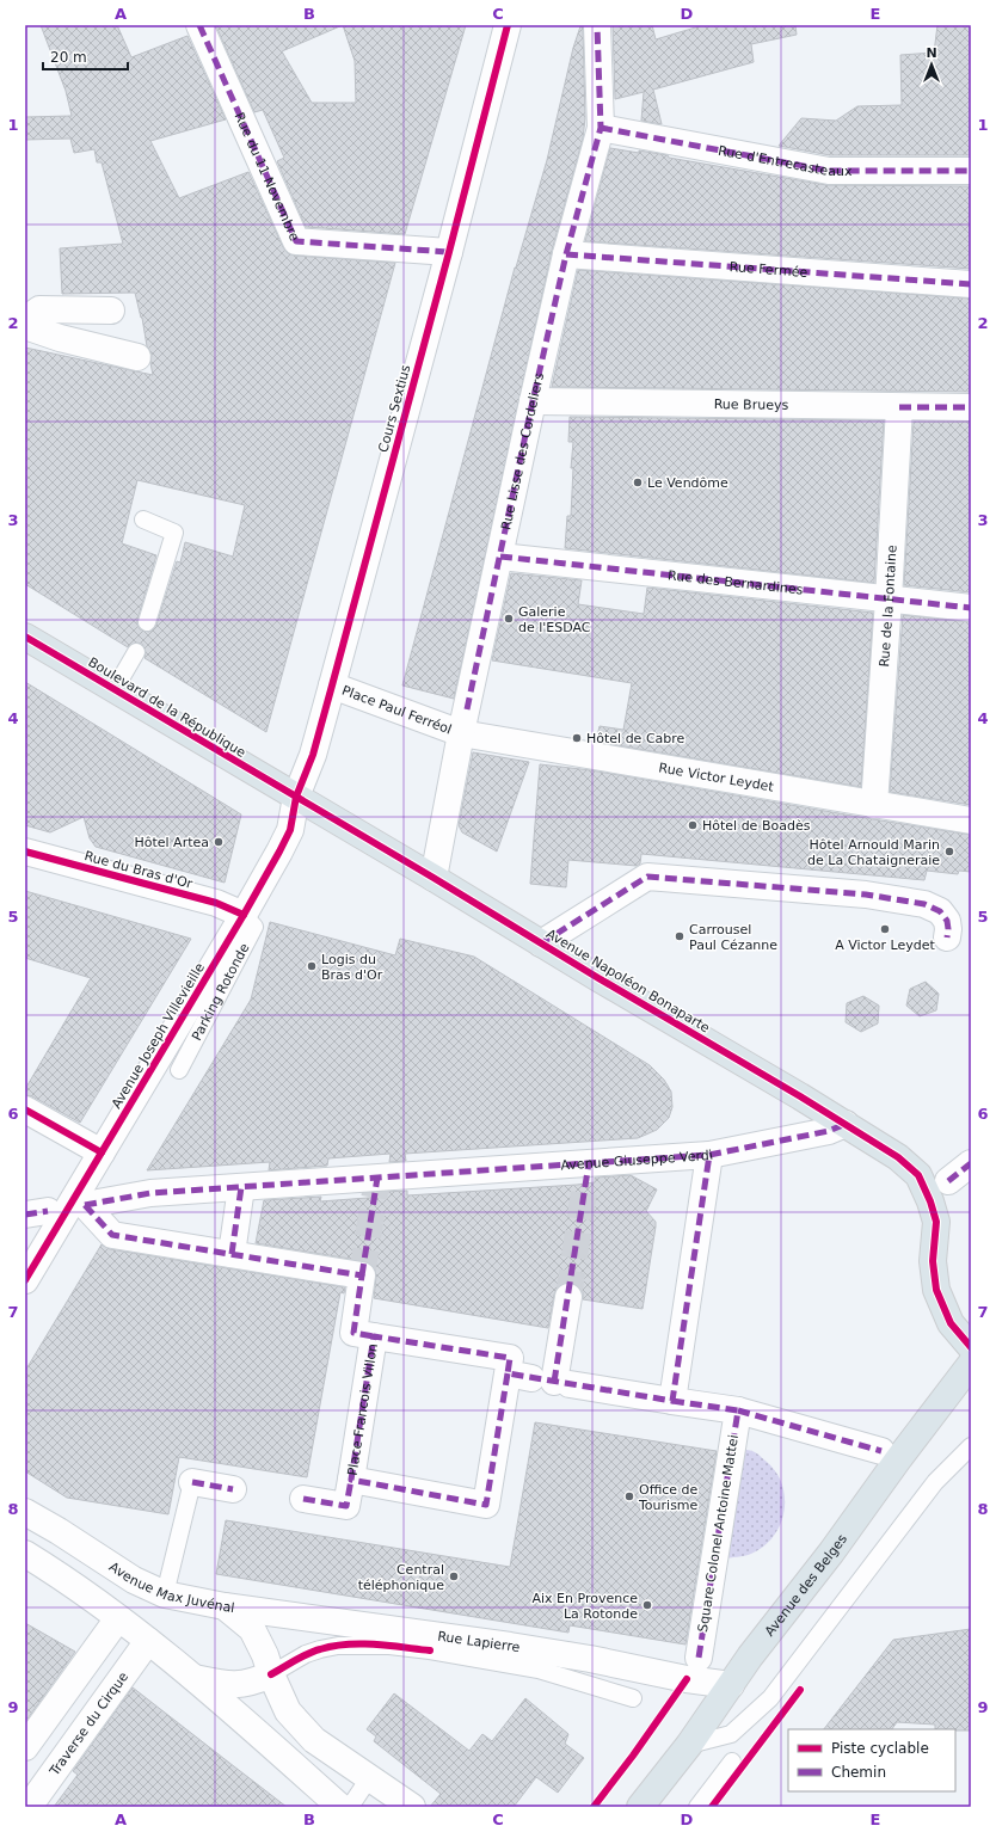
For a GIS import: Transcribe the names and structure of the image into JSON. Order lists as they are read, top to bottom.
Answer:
{
  "streets": {
    "main road": ["Boulevard de la République", "Avenue Napoléon Bonaparte", "Avenue des Belges"],
    "street": [
      "Rue d'Entrecasteaux",
      "Rue du 11 Novembre",
      "Rue Fermée",
      "Rue Brueys",
      "Cours Sextius",
      "Rue Lisse des Cordeliers",
      "Rue des Bernardines",
      "Rue de la Fontaine",
      "Place Paul Ferréol",
      "Rue Victor Leydet",
      "Rue du Bras d'Or",
      "Avenue Joseph Villevieille",
      "Avenue Giuseppe Verdi",
      "Place Francois Villon",
      "Square Colonel Antoine Mattei",
      "Avenue Max Juvénal",
      "Rue Lapierre",
      "Traverse du Cirque"
    ],
    "lane": ["Parking Rotonde"]
  },
  "crossings": [
    ["Rue d'Entrecasteaux", "Rue Lisse des Cordeliers"],
    ["Rue du 11 Novembre", "Cours Sextius"],
    ["Rue Fermée", "Rue Lisse des Cordeliers"],
    ["Rue Brueys", "Rue Lisse des Cordeliers"],
    ["Rue Brueys", "Rue de la Fontaine"],
    ["Cours Sextius", "Boulevard de la République"],
    ["Cours Sextius", "Place Paul Ferréol"],
    ["Cours Sextius", "Avenue Napoléon Bonaparte"],
    ["Cours Sextius", "Avenue Joseph Villevieille"],
    ["Rue Lisse des Cordeliers", "Rue des Bernardines"],
    ["Rue Lisse des Cordeliers", "Place Paul Ferréol"],
    ["Rue Lisse des Cordeliers", "Rue Victor Leydet"],
    ["Rue Lisse des Cordeliers", "Avenue Napoléon Bonaparte"],
    ["Rue des Bernardines", "Rue de la Fontaine"],
    ["Rue de la Fontaine", "Rue Victor Leydet"],
    ["Boulevard de la République", "Avenue Napoléon Bonaparte"],
    ["Boulevard de la République", "Avenue Joseph Villevieille"],
    ["Place Paul Ferréol", "Rue Victor Leydet"],
    ["Rue du Bras d'Or", "Parking Rotonde"],
    ["Rue du Bras d'Or", "Avenue Joseph Villevieille"],
    ["Avenue Napoléon Bonaparte", "Avenue Joseph Villevieille"],
    ["Parking Rotonde", "Avenue Joseph Villevieille"],
    ["Avenue Giuseppe Verdi", "Place Francois Villon"],
    ["Avenue des Belges", "Rue Lapierre"],
    ["Avenue Max Juvénal", "Rue Lapierre"]
  ],
  "places": [
    "Le Vendôme",
    "Galerie de l'ESDAC",
    "Hôtel de Cabre",
    "Hôtel de Boadès",
    "Hôtel Artea",
    "Hôtel Arnould Marin de La Chataigneraie",
    "A Victor Leydet",
    "Carrousel Paul Cézanne",
    "Logis du Bras d'Or",
    "Office de Tourisme",
    "Central téléphonique",
    "Aix En Provence La Rotonde"
  ],
  "legend": ["Piste cyclable", "Chemin"],
  "scale_bar": "20 m",
  "north": "top",
  "grid": {
    "columns": [
      "A",
      "B",
      "C",
      "D",
      "E"
    ],
    "rows": [
      "1",
      "2",
      "3",
      "4",
      "5",
      "6",
      "7",
      "8",
      "9"
    ]
  }
}
